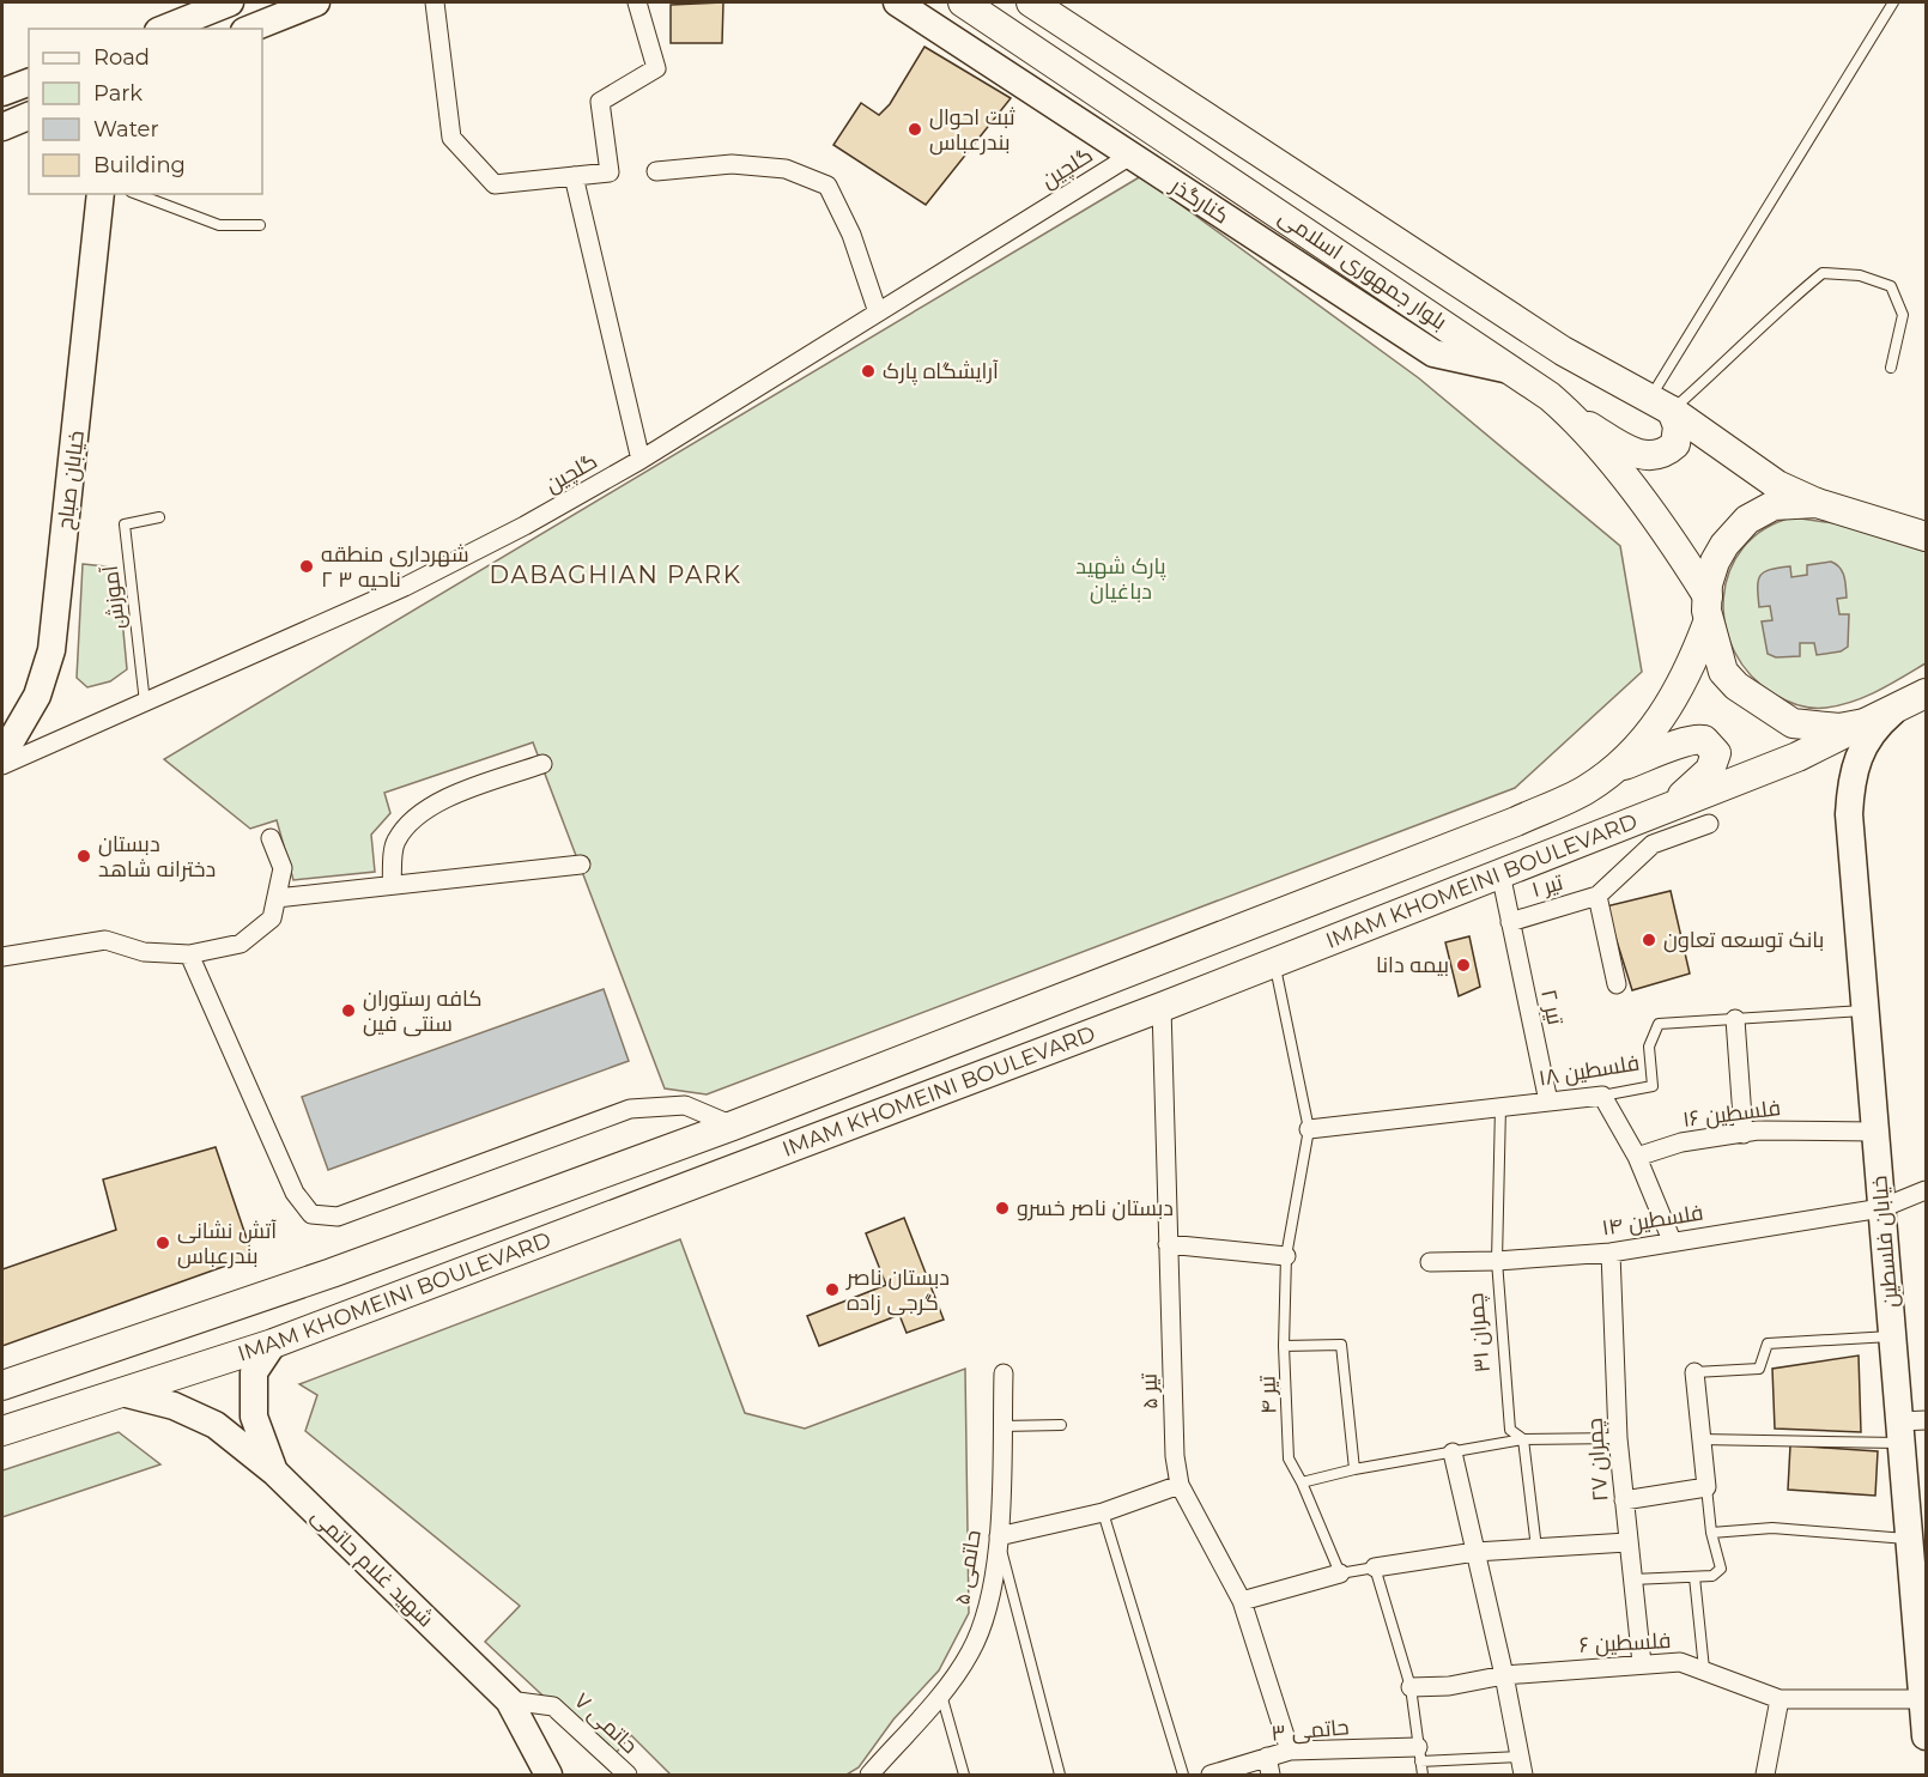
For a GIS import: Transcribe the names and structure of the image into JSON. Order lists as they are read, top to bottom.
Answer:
{
  "streets": {
    "main road": ["بلوار جمهوری اسلامی", "IMAM KHOMEINI BOULEVARD"],
    "street": [
      "گلچین",
      "کنارگذر",
      "خیابان صباح",
      "تیر ۱",
      "تیر ۲",
      "فلسطین ۱۸",
      "فلسطین ۱۶",
      "فلسطین ۱۴",
      "خیابان فلسطین",
      "تیر ۵",
      "چمران ۲۷",
      "شهید غلام حاتمی",
      "حاتمی ۵",
      "فلسطین ۶",
      "حاتمی ۷",
      "حاتمی ۳"
    ],
    "lane": ["آموزش", "چمران ۳۱", "تیر ۴"]
  },
  "crossings": [
    ["گلچین", "کنارگذر"],
    ["گلچین", "آموزش"],
    ["کنارگذر", "بلوار جمهوری اسلامی"],
    ["بلوار جمهوری اسلامی", "IMAM KHOMEINI BOULEVARD"],
    ["بلوار جمهوری اسلامی", "خیابان فلسطین"],
    ["IMAM KHOMEINI BOULEVARD", "تیر ۲"],
    ["IMAM KHOMEINI BOULEVARD", "خیابان فلسطین"],
    ["IMAM KHOMEINI BOULEVARD", "تیر ۵"],
    ["IMAM KHOMEINI BOULEVARD", "تیر ۴"],
    ["IMAM KHOMEINI BOULEVARD", "شهید غلام حاتمی"],
    ["تیر ۱", "تیر ۲"],
    ["تیر ۲", "فلسطین ۱۸"],
    ["فلسطین ۱۸", "خیابان فلسطین"],
    ["فلسطین ۱۸", "چمران ۳۱"],
    ["فلسطین ۱۸", "تیر ۴"],
    ["فلسطین ۱۶", "خیابان فلسطین"],
    ["فلسطین ۱۴", "خیابان فلسطین"],
    ["فلسطین ۱۴", "چمران ۳۱"],
    ["فلسطین ۱۴", "چمران ۲۷"],
    ["خیابان فلسطین", "فلسطین ۶"],
    ["تیر ۵", "حاتمی ۳"],
    ["چمران ۲۷", "فلسطین ۶"],
    ["شهید غلام حاتمی", "حاتمی ۷"]
  ],
  "districts": ["DABAGHIAN PARK"],
  "parks": ["پارک شهید دباغیان"],
  "places": [
    "ثبت احوال بندرعباس",
    "آرایشگاه پارک",
    "شهرداری منطقه ۲ ناحیه ۳",
    "دبستان دخترانه شاهد",
    "بانک توسعه تعاون",
    "بیمه دانا",
    "کافه رستوران سنتی فین",
    "دبستان ناصر خسرو",
    "آتش نشانی بندرعباس",
    "دبستان ناصر گرجی زاده"
  ],
  "legend": [
    "Road",
    "Park",
    "Water",
    "Building"
  ]
}
